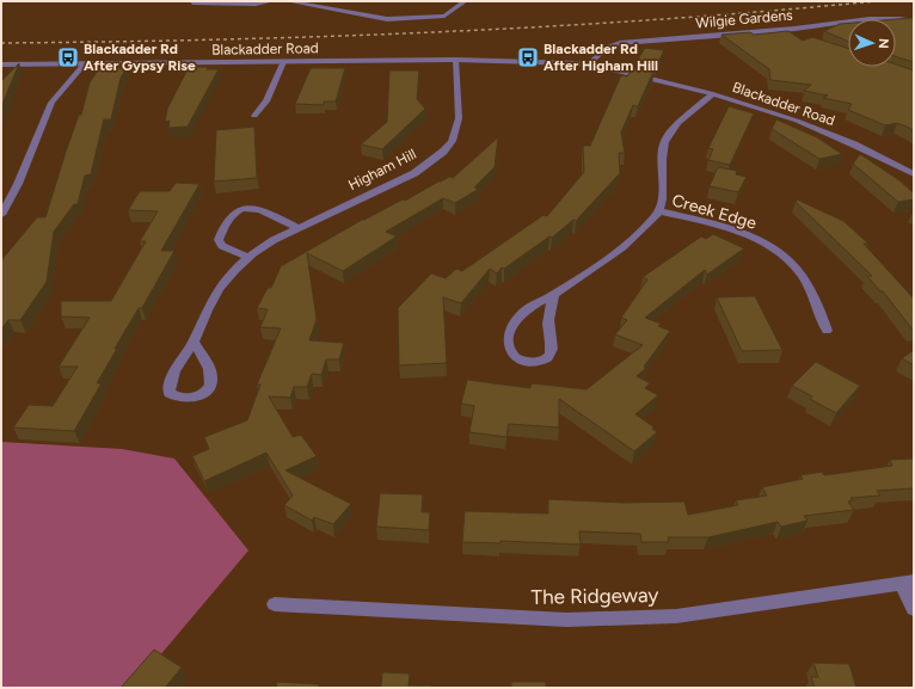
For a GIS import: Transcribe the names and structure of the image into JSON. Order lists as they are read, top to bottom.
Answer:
{
  "streets": {
    "street": [
      "Wilgie Gardens",
      "Blackadder Road",
      "Higham Hill",
      "Creek Edge",
      "The Ridgeway"
    ]
  },
  "crossings": [
    ["Wilgie Gardens", "Blackadder Road"],
    ["Blackadder Road", "Higham Hill"]
  ],
  "places": {
    "bus stop": ["Blackadder Rd After Gypsy Rise", "Blackadder Rd After Higham Hill"]
  },
  "north": "right"
}
